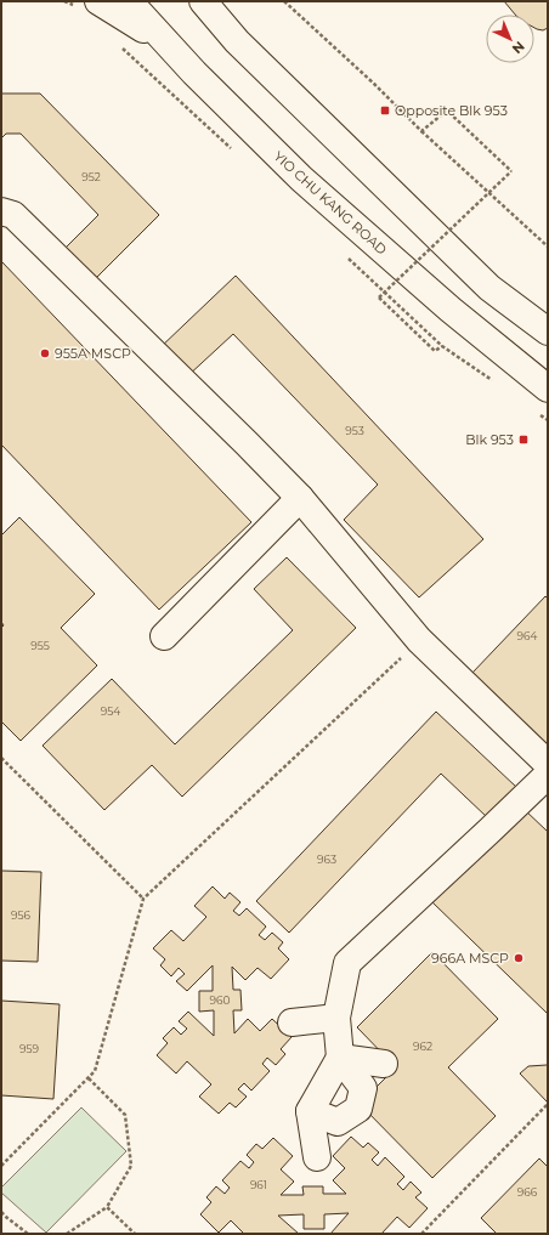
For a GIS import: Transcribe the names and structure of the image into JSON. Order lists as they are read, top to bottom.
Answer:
{
  "streets": {
    "main road": ["YIO CHU KANG ROAD"]
  },
  "places": {
    "transit": ["Opposite Blk 953", "Blk 953"],
    "other": ["955A MSCP", "966A MSCP"]
  },
  "house_numbers": [
    "952",
    "953",
    "964",
    "955",
    "954",
    "963",
    "956",
    "960",
    "962",
    "959",
    "961",
    "966"
  ],
  "north": "bottom right"
}
